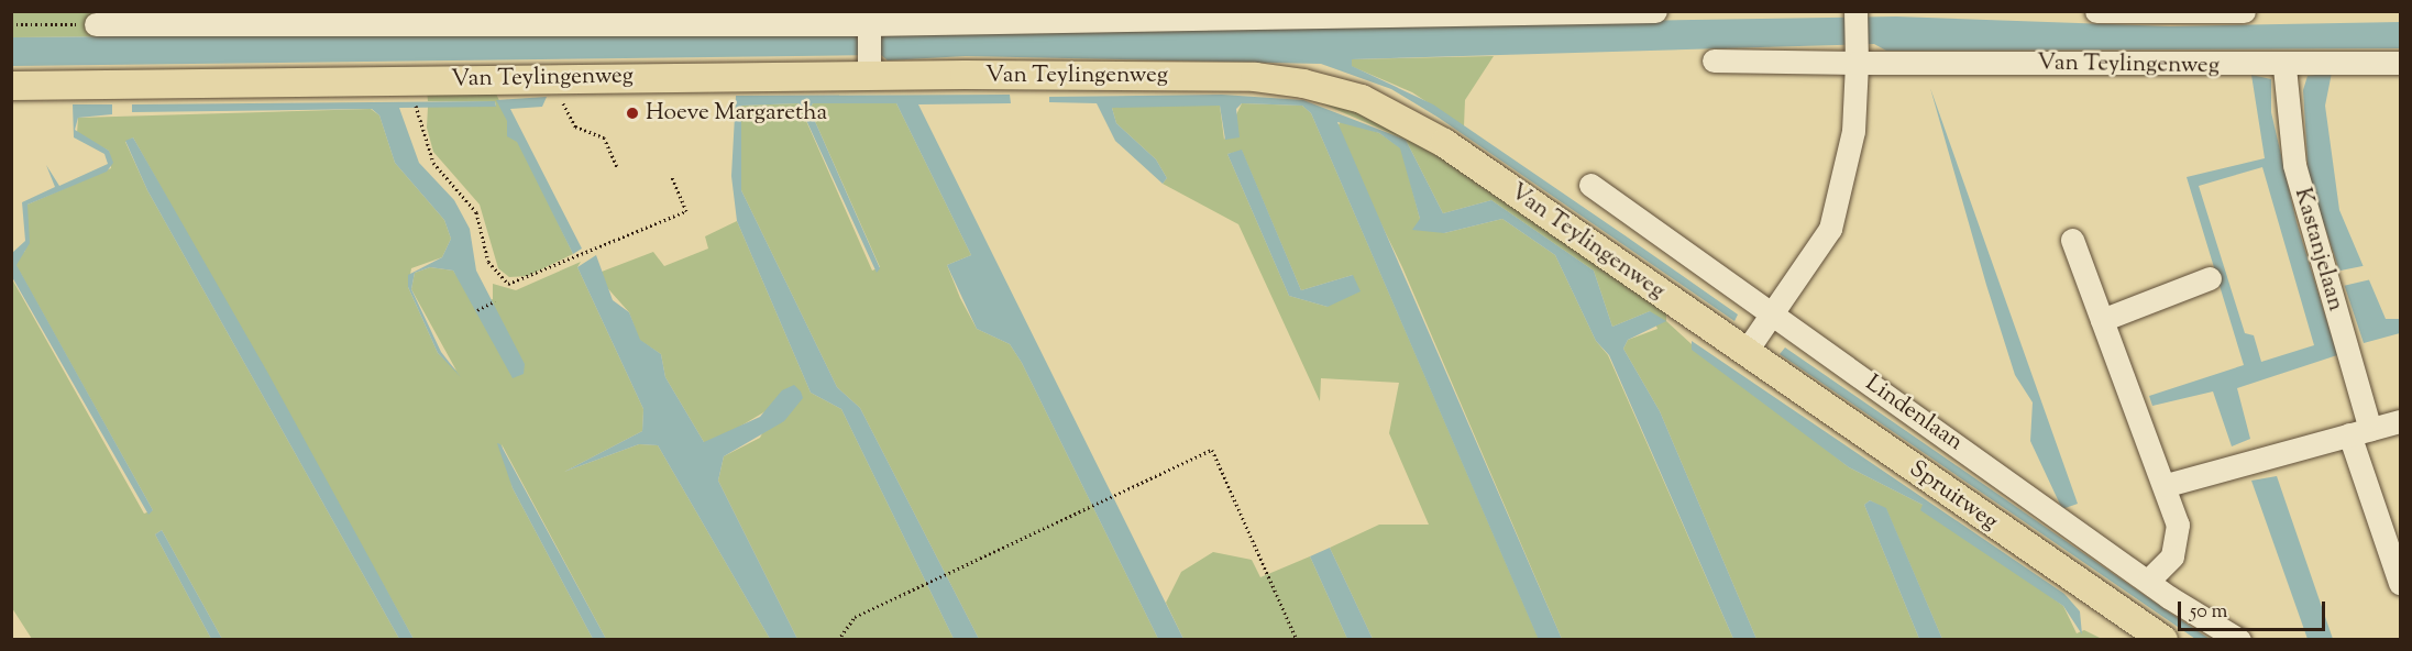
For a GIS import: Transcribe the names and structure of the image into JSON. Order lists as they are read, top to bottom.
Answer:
{
  "streets": {
    "main road": ["Van Teylingenweg", "Spruitweg"],
    "street": ["Kastanjelaan", "Lindenlaan"]
  },
  "crossings": [
    ["Van Teylingenweg", "Kastanjelaan"],
    ["Van Teylingenweg", "Spruitweg"]
  ],
  "places": ["Hoeve Margaretha"],
  "scale_bar": "50 m"
}
